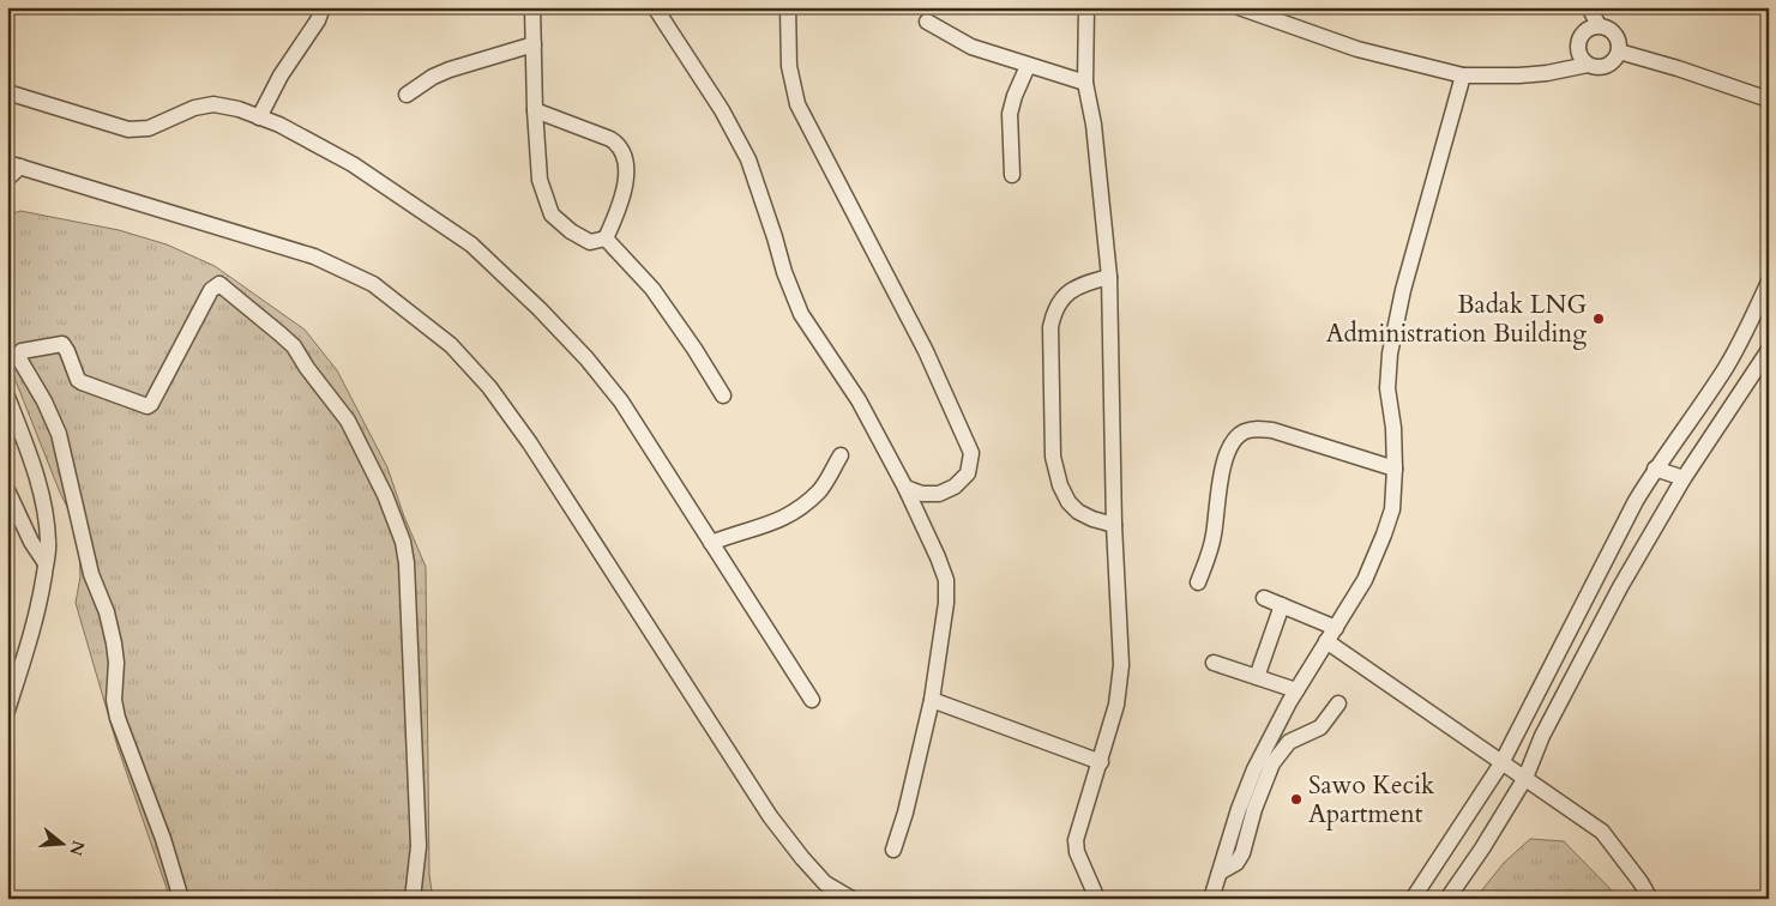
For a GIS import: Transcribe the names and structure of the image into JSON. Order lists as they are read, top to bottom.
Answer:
{
  "places": ["Badak LNG Administration Building", "Sawo Kecik Apartment"],
  "north": "right"
}
